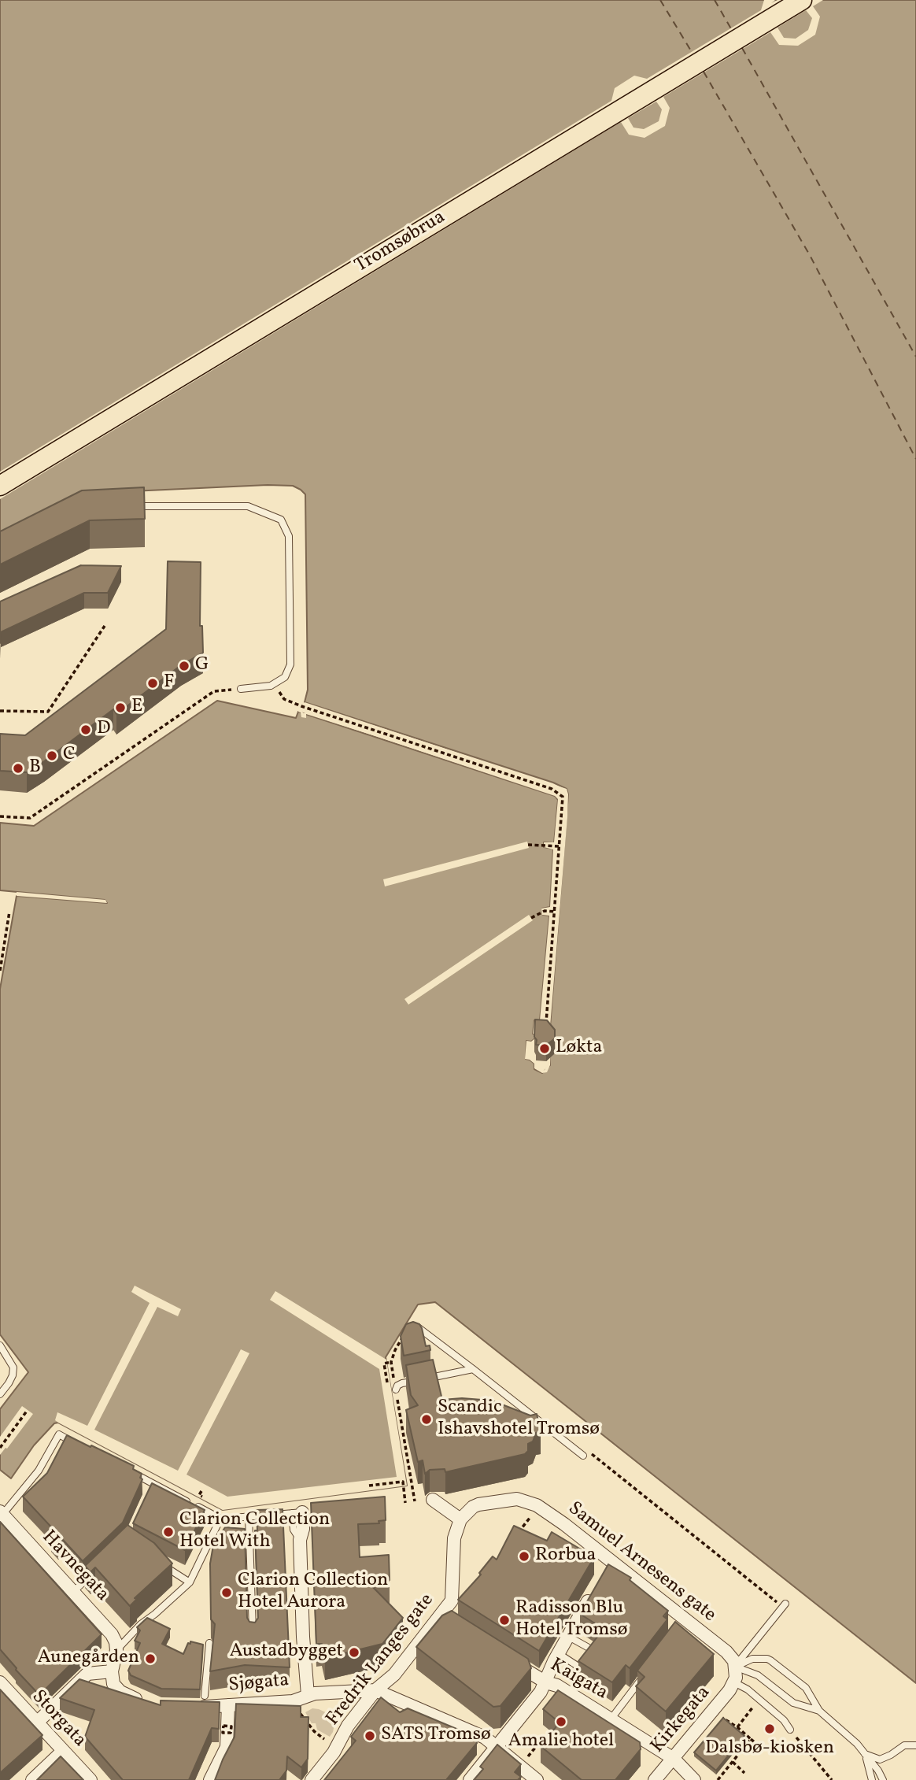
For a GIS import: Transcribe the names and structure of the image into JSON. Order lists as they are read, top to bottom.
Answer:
{
  "streets": {
    "main road": ["Tromsøbrua"],
    "street": [
      "Samuel Arnesens gate",
      "Havnegata",
      "Fredrik Langes gate",
      "Kaigata",
      "Sjøgata",
      "Storgata",
      "Kirkegata"
    ]
  },
  "crossings": [
    ["Samuel Arnesens gate", "Fredrik Langes gate"],
    ["Fredrik Langes gate", "Sjøgata"],
    ["Kaigata", "Kirkegata"]
  ],
  "places": [
    "G",
    "F",
    "E",
    "D",
    "C",
    "B",
    "Løkta",
    "Scandic Ishavshotel Tromsø",
    "Clarion Collection Hotel With",
    "Rorbua",
    "Clarion Collection Hotel Aurora",
    "Radisson Blu Hotel Tromsø",
    "Austadbygget",
    "Aunegården",
    "Amalie hotel",
    "Dalsbø-kiosken",
    "SATS Tromsø"
  ]
}
